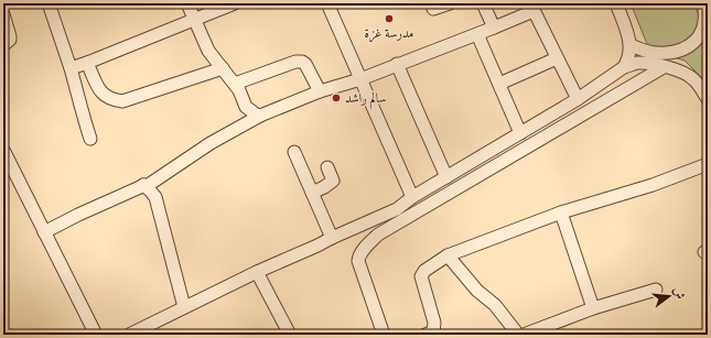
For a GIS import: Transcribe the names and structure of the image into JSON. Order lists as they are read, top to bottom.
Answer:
{
  "places": ["مدرسة غزة", "سالم راشد"],
  "north": "right"
}
